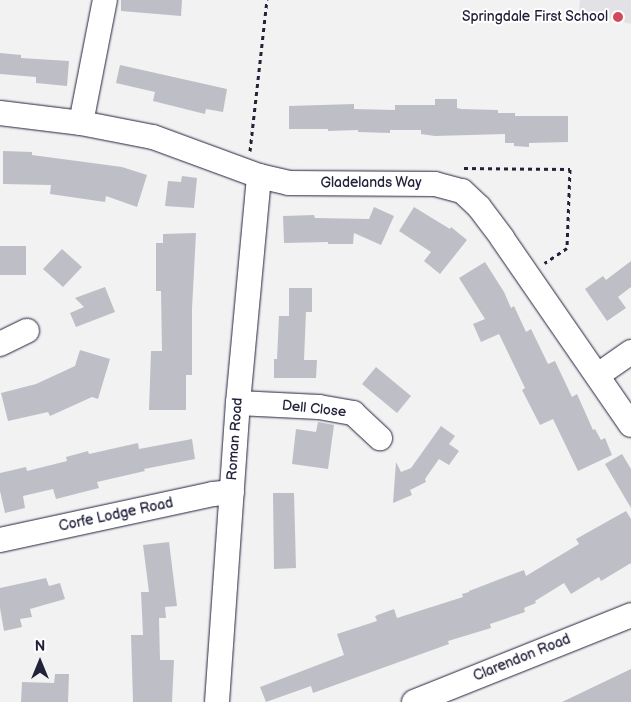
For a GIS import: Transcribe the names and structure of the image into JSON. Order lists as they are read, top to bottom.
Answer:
{
  "streets": {
    "street": [
      "Gladelands Way",
      "Dell Close",
      "Roman Road",
      "Corfe Lodge Road",
      "Clarendon Road"
    ]
  },
  "crossings": [
    ["Gladelands Way", "Roman Road"],
    ["Dell Close", "Roman Road"],
    ["Roman Road", "Corfe Lodge Road"]
  ],
  "places": ["Springdale First School"],
  "north": "top"
}
